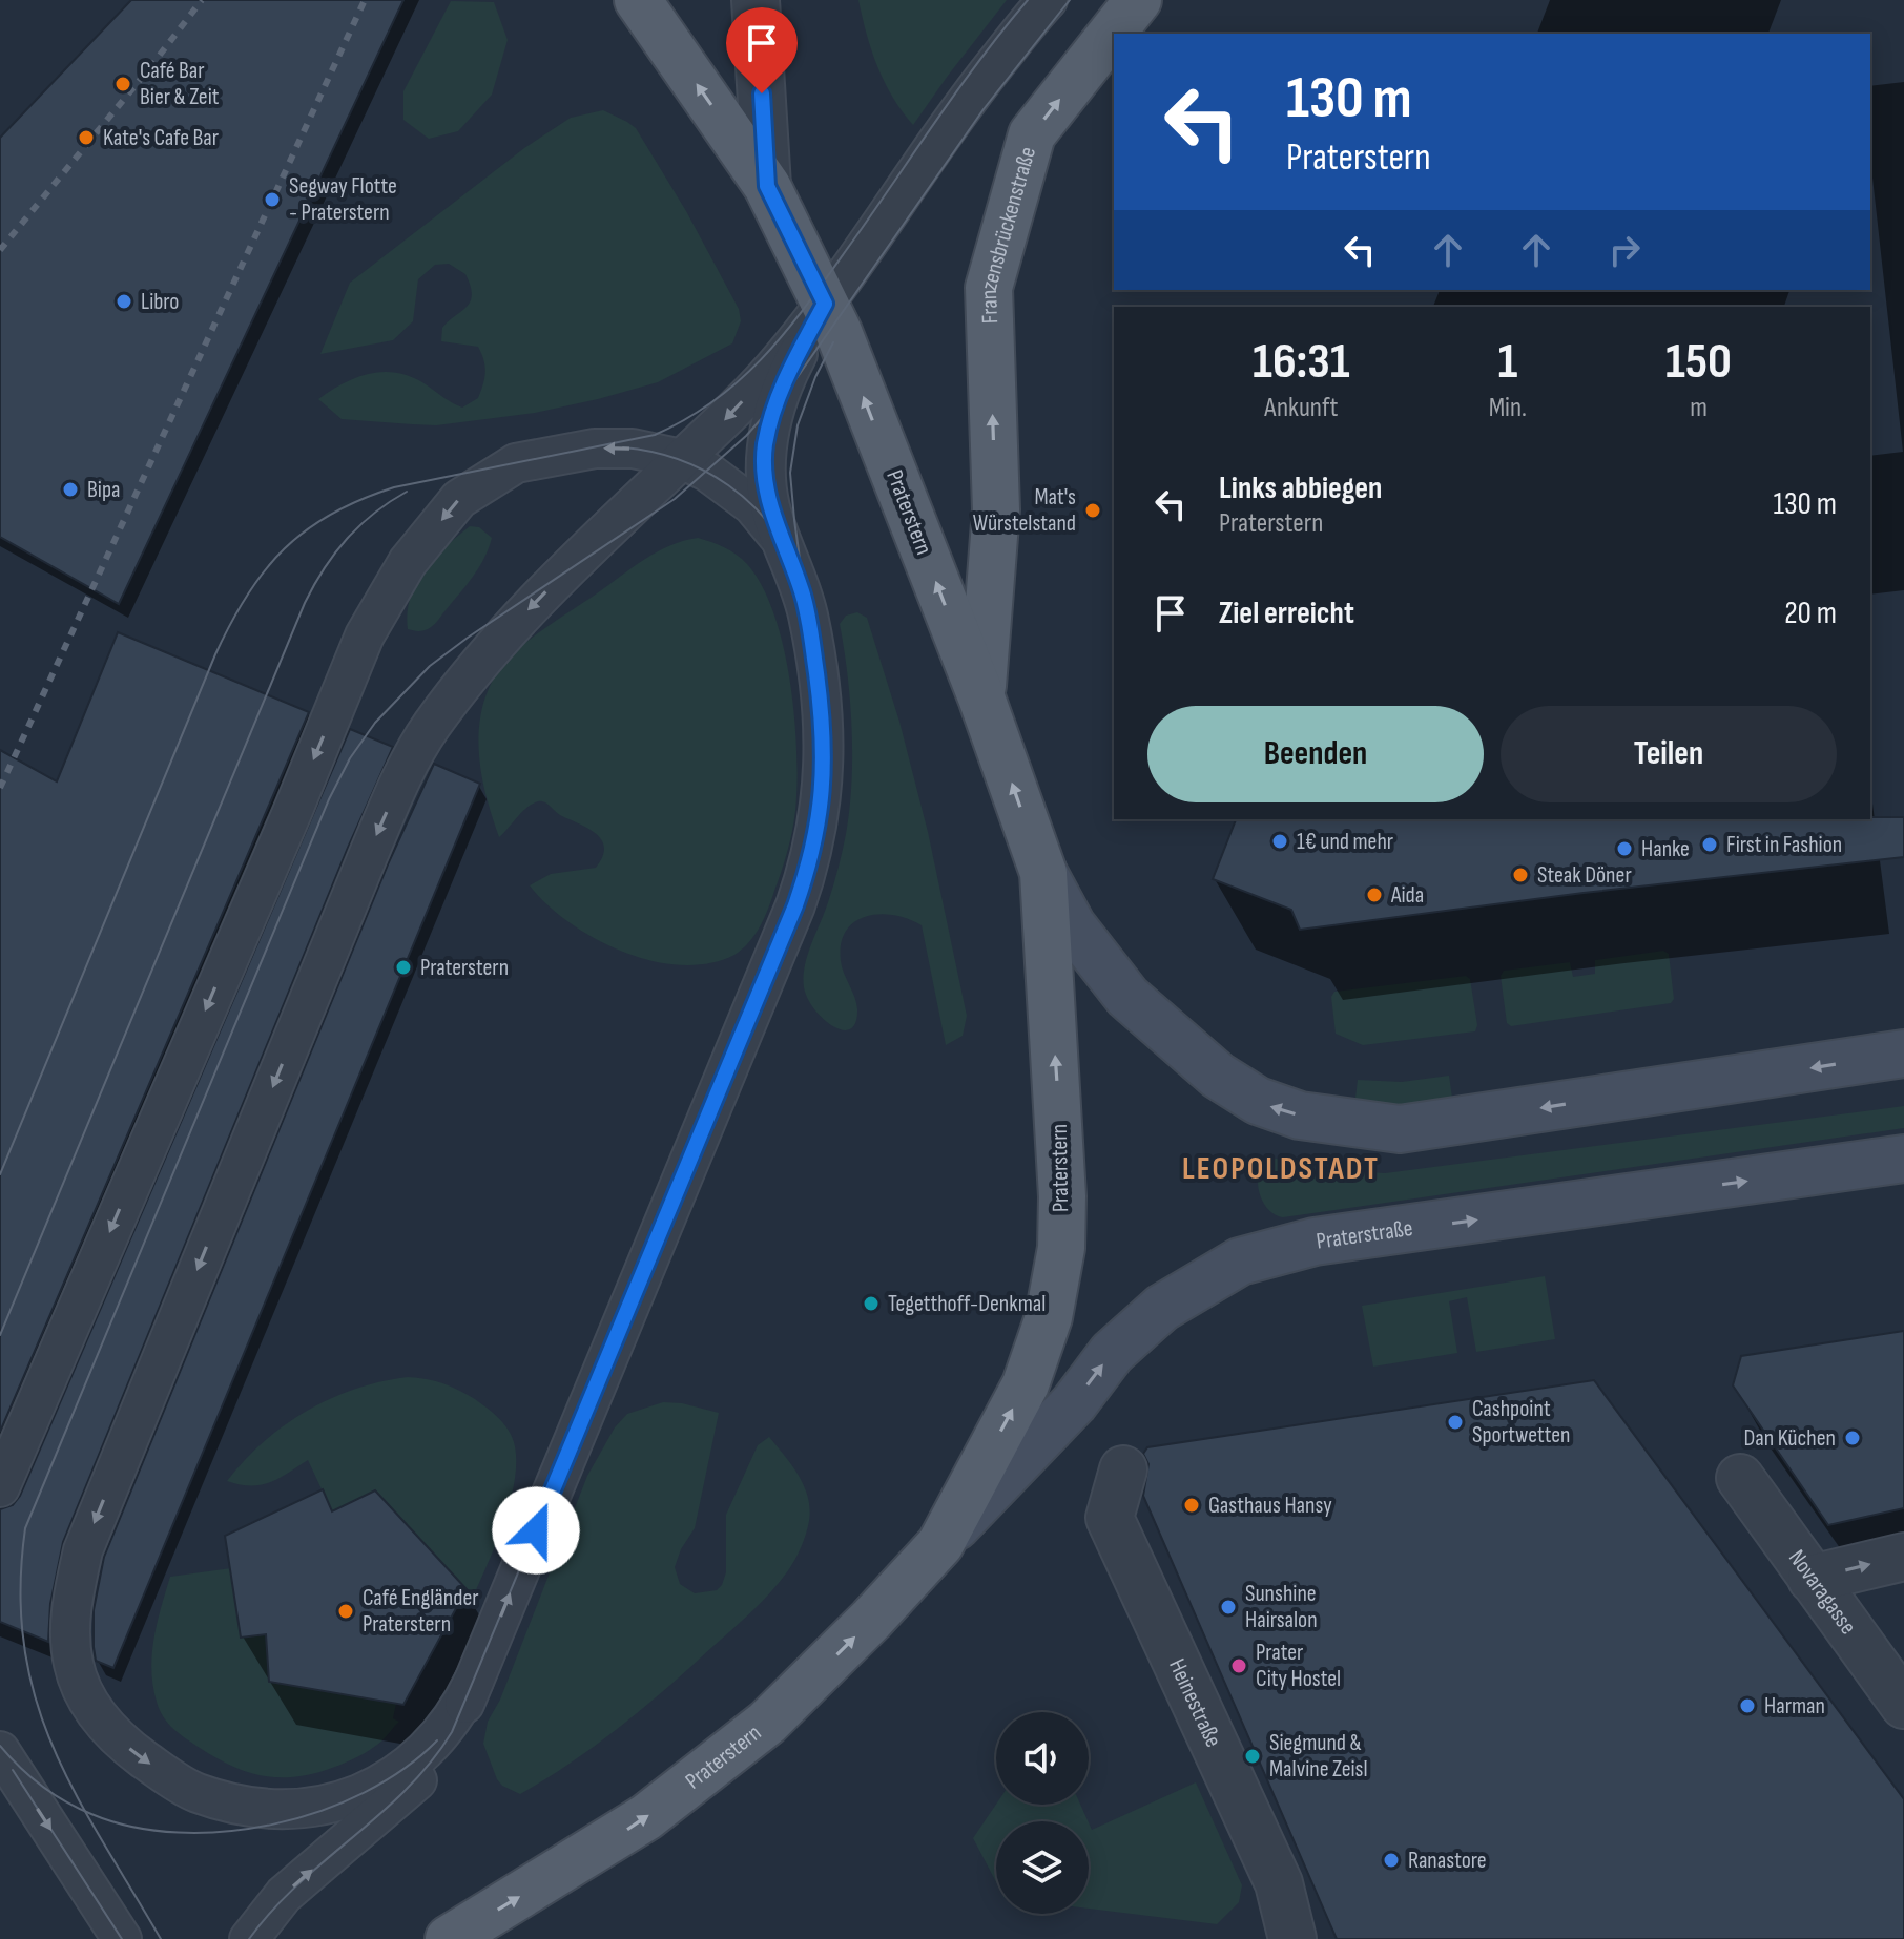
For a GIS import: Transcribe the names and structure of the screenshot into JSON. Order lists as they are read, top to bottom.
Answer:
{
  "streets": {
    "main road": ["Franzensbrückenstraße", "Praterstern", "Praterstraße"],
    "street": ["Novaragasse", "Heinestraße"]
  },
  "crossings": [
    ["Franzensbrückenstraße", "Praterstern"],
    ["Praterstern", "Praterstraße"]
  ],
  "one_way": ["Franzensbrückenstraße", "Praterstern", "Praterstraße"],
  "districts": ["LEOPOLDSTADT"],
  "places": [
    "Café Bar Bier & Zeit",
    "Kate's Cafe Bar",
    "Segway Flotte - Praterstern",
    "Libro",
    "Bipa",
    "Mat's Würstelstand",
    "1€ und mehr",
    "First in Fashion",
    "Hanke",
    "Steak Döner",
    "Aida",
    "Praterstern",
    "Tegetthoff-Denkmal",
    "Cashpoint Sportwetten",
    "Dan Küchen",
    "Gasthaus Hansy",
    "Sunshine Hairsalon",
    "Café Engländer Praterstern",
    "Prater City Hostel",
    "Harman",
    "Siegmund & Malvine Zeisl",
    "Ranastore"
  ],
  "page": {
    "turn": ["130 m", "Praterstern"],
    "eta": [
      "16:31",
      "Ankunft",
      "1",
      "Min.",
      "150",
      "m"
    ],
    "list": [
      {
        "name": "Links abbiegen",
        "note": "Praterstern",
        "value": "130 m"
      },
      {
        "name": "Ziel erreicht",
        "value": "20 m"
      }
    ],
    "buttons": ["Beenden", "Teilen"]
  }
}
